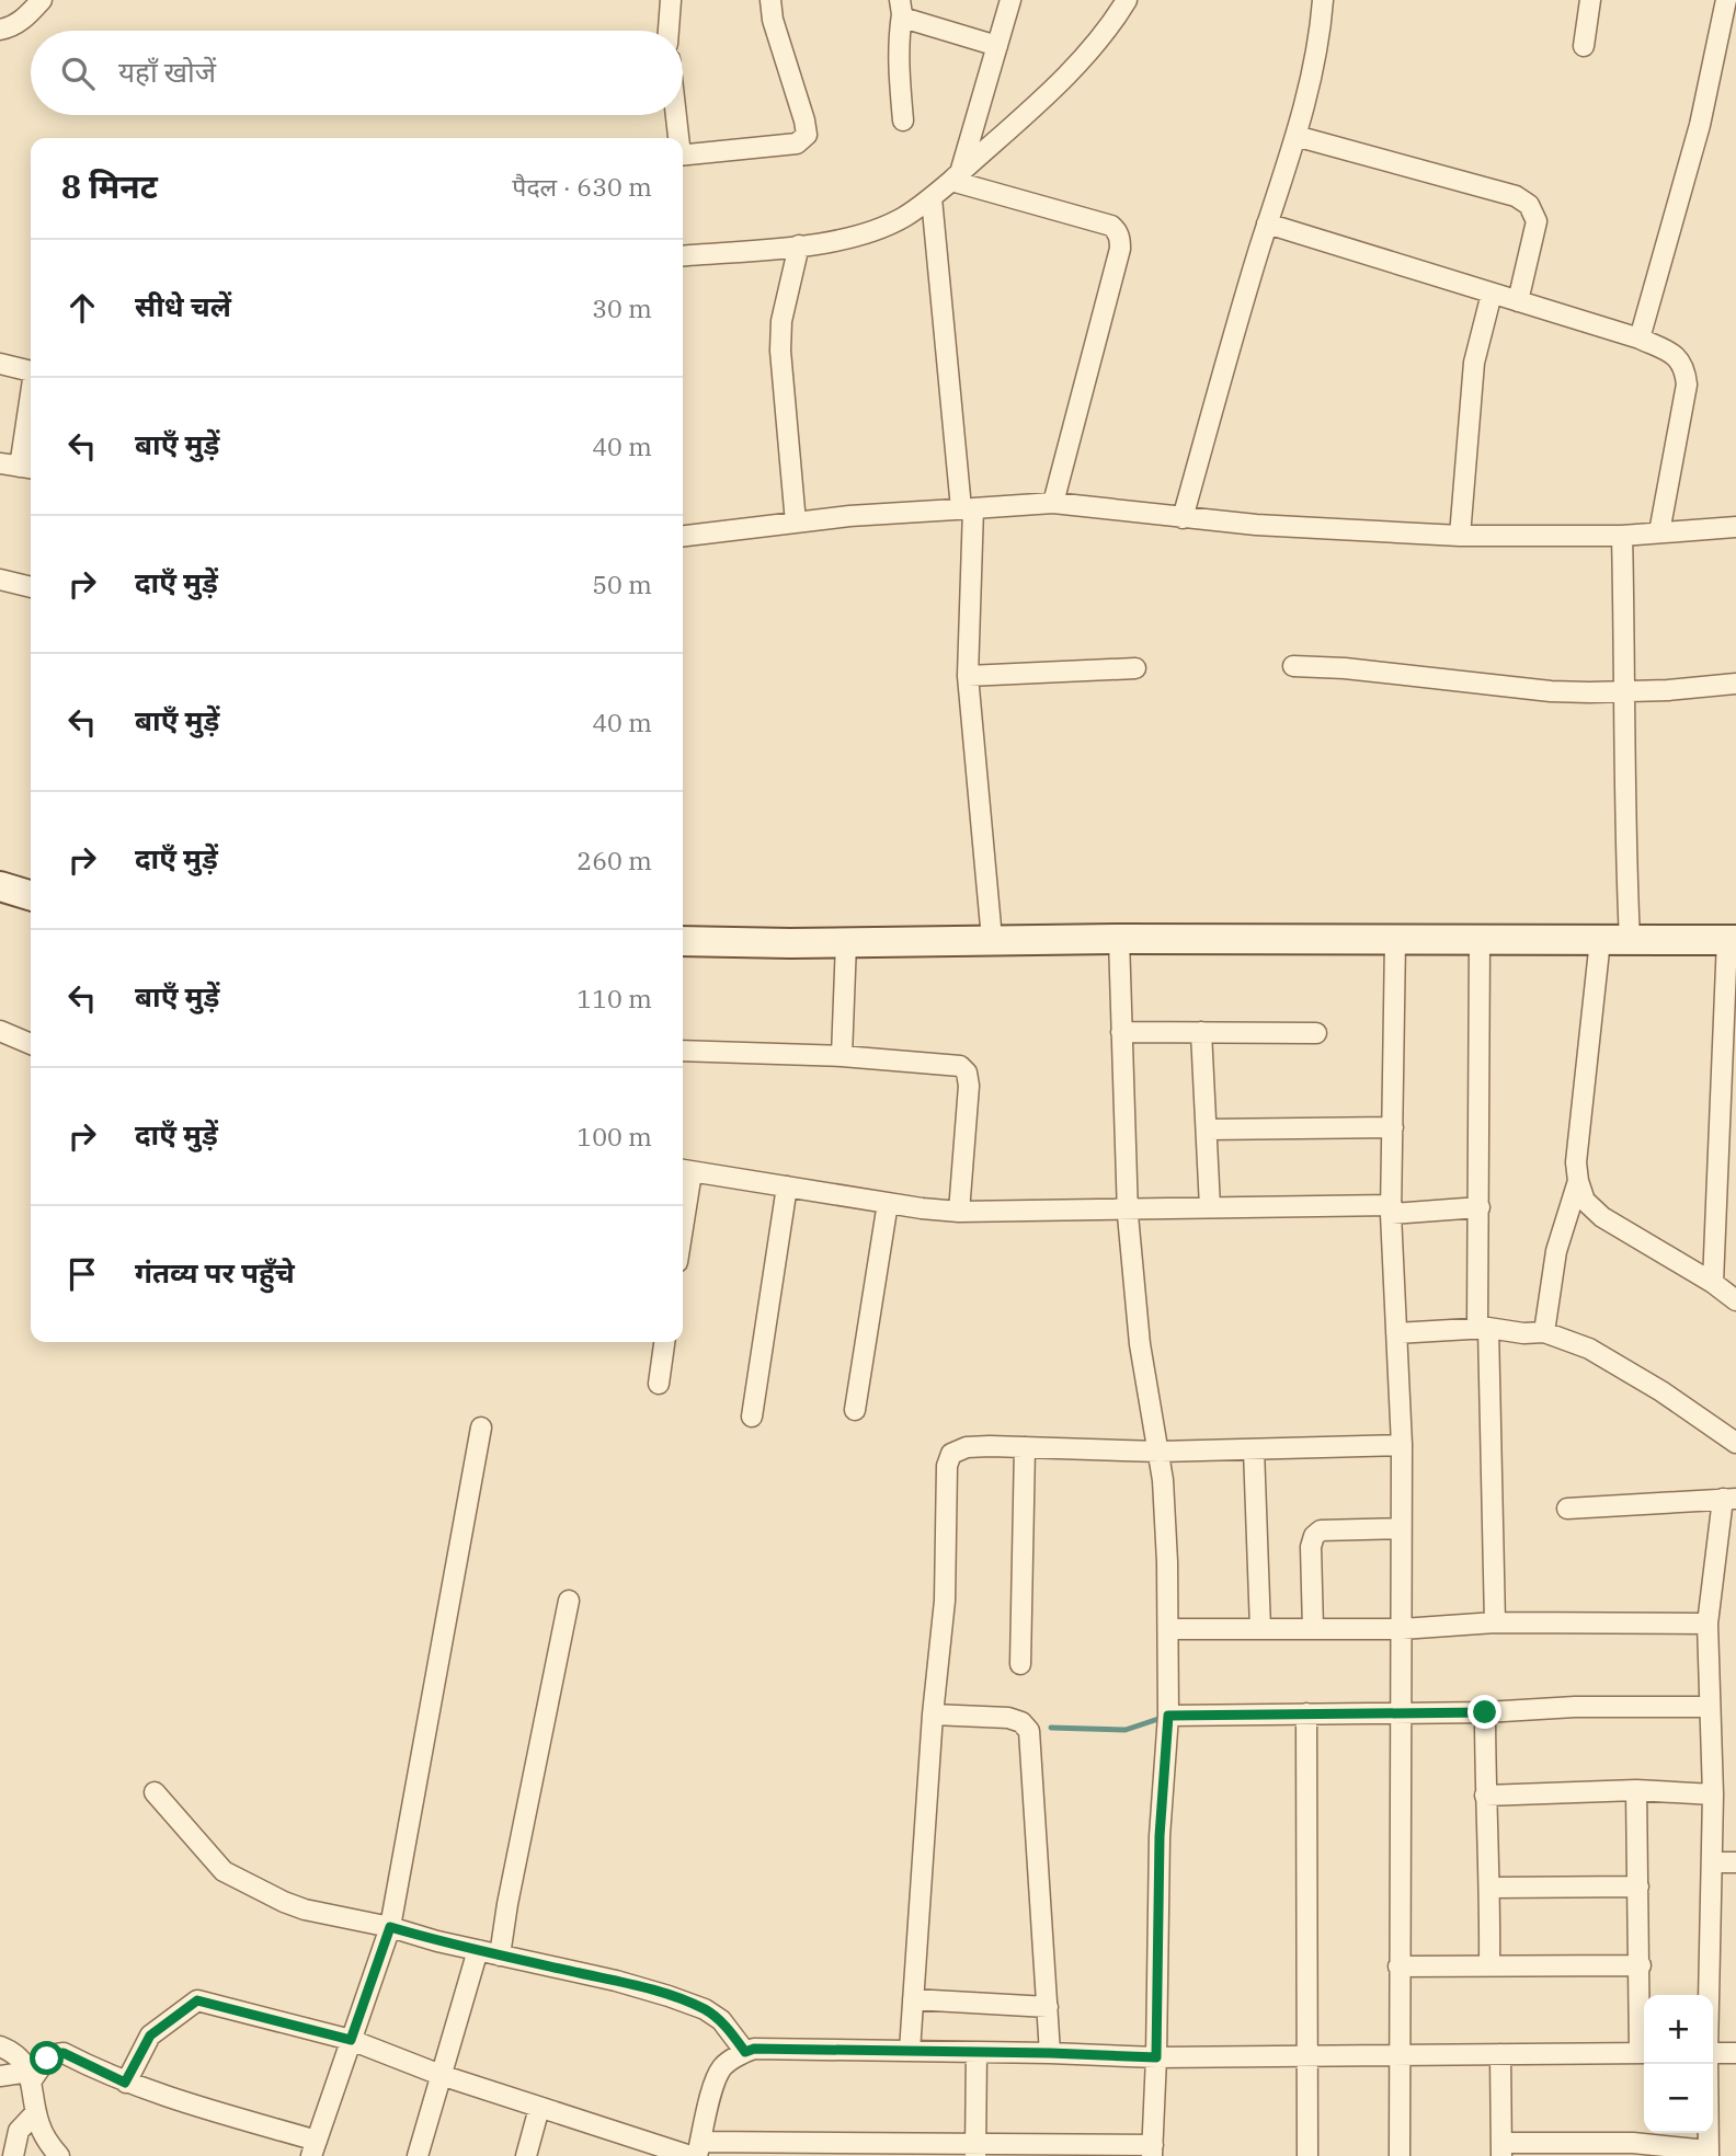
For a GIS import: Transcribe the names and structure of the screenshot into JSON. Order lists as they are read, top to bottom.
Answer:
{
  "page": {
    "search": "यहाँ खोजें",
    "heading": ["8 मिनट", "पैदल · 630 m"],
    "list": [
      ["सीधे चलें", "30 m"],
      ["बाएँ मुड़ें", "40 m"],
      ["दाएँ मुड़ें", "50 m"],
      ["बाएँ मुड़ें", "40 m"],
      ["दाएँ मुड़ें", "260 m"],
      ["बाएँ मुड़ें", "110 m"],
      ["दाएँ मुड़ें", "100 m"],
      "गंतव्य पर पहुँचे"
    ],
    "map_buttons": ["+", "−"]
  }
}
